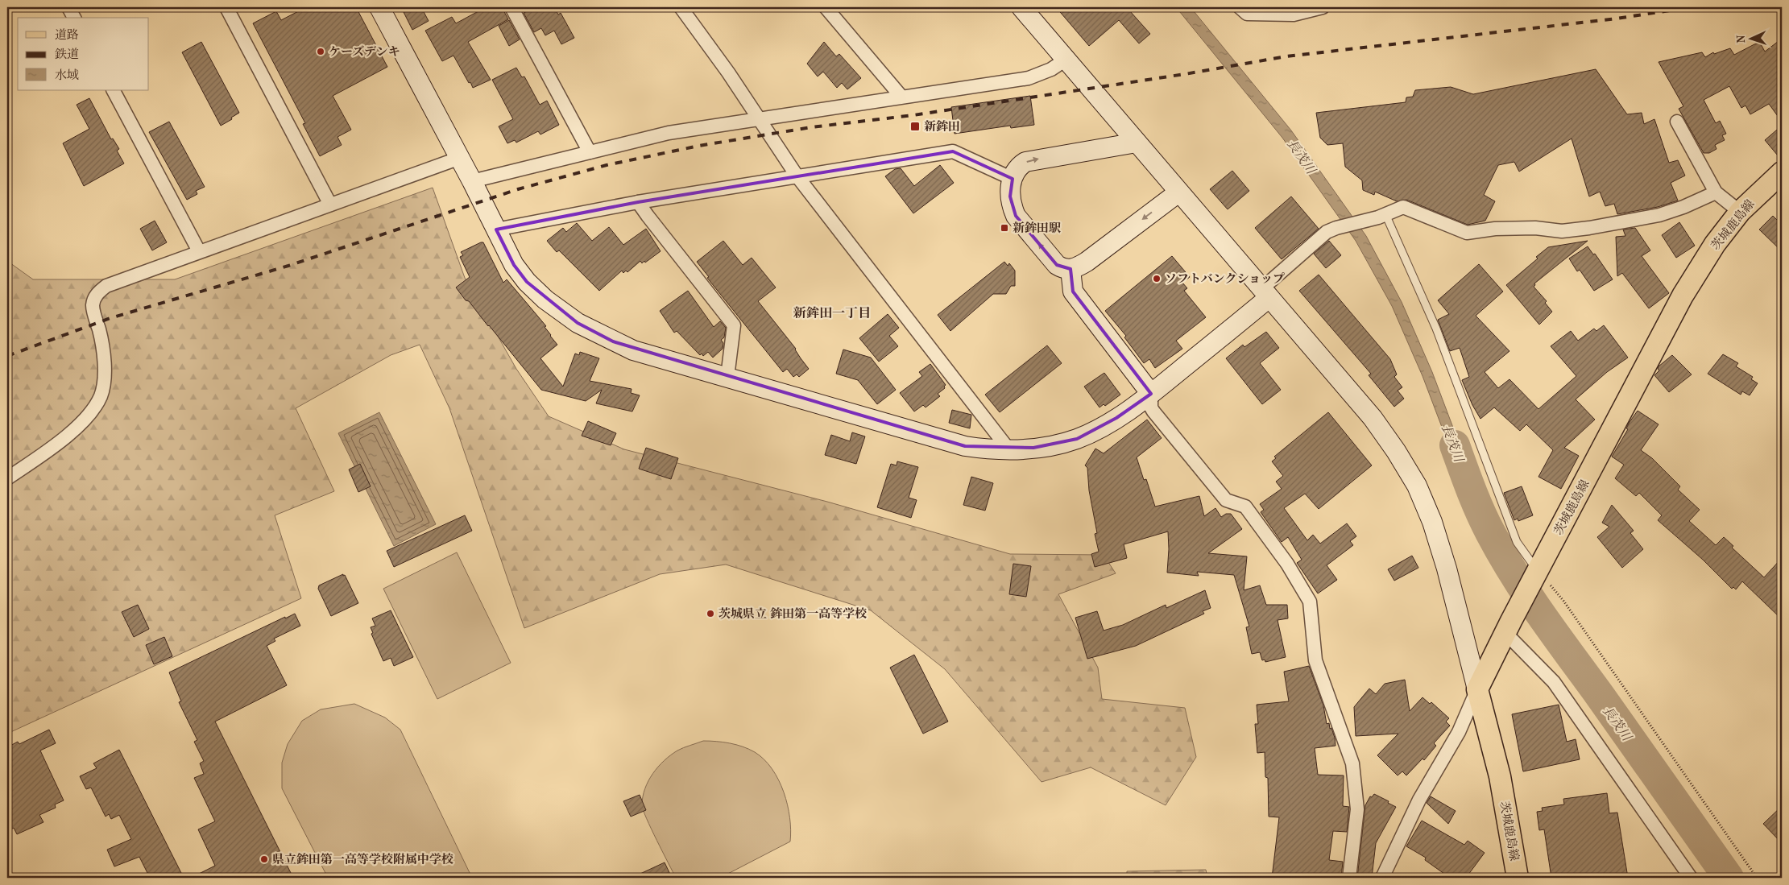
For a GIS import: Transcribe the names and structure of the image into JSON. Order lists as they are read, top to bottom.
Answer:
{
  "streets": {
    "main road": ["茨城鹿島線"]
  },
  "districts": ["新鉾田一丁目"],
  "water": ["長茂川"],
  "places": {
    "other": [
      "ケーズデンキ",
      "ソフトバンクショップ",
      "茨城県立 鉾田第一高等学校",
      "県立鉾田第一高等学校附属中学校"
    ],
    "transit": ["新鉾田", "新鉾田駅"]
  },
  "legend": ["道路", "鉄道", "水域"],
  "north": "left"
}
